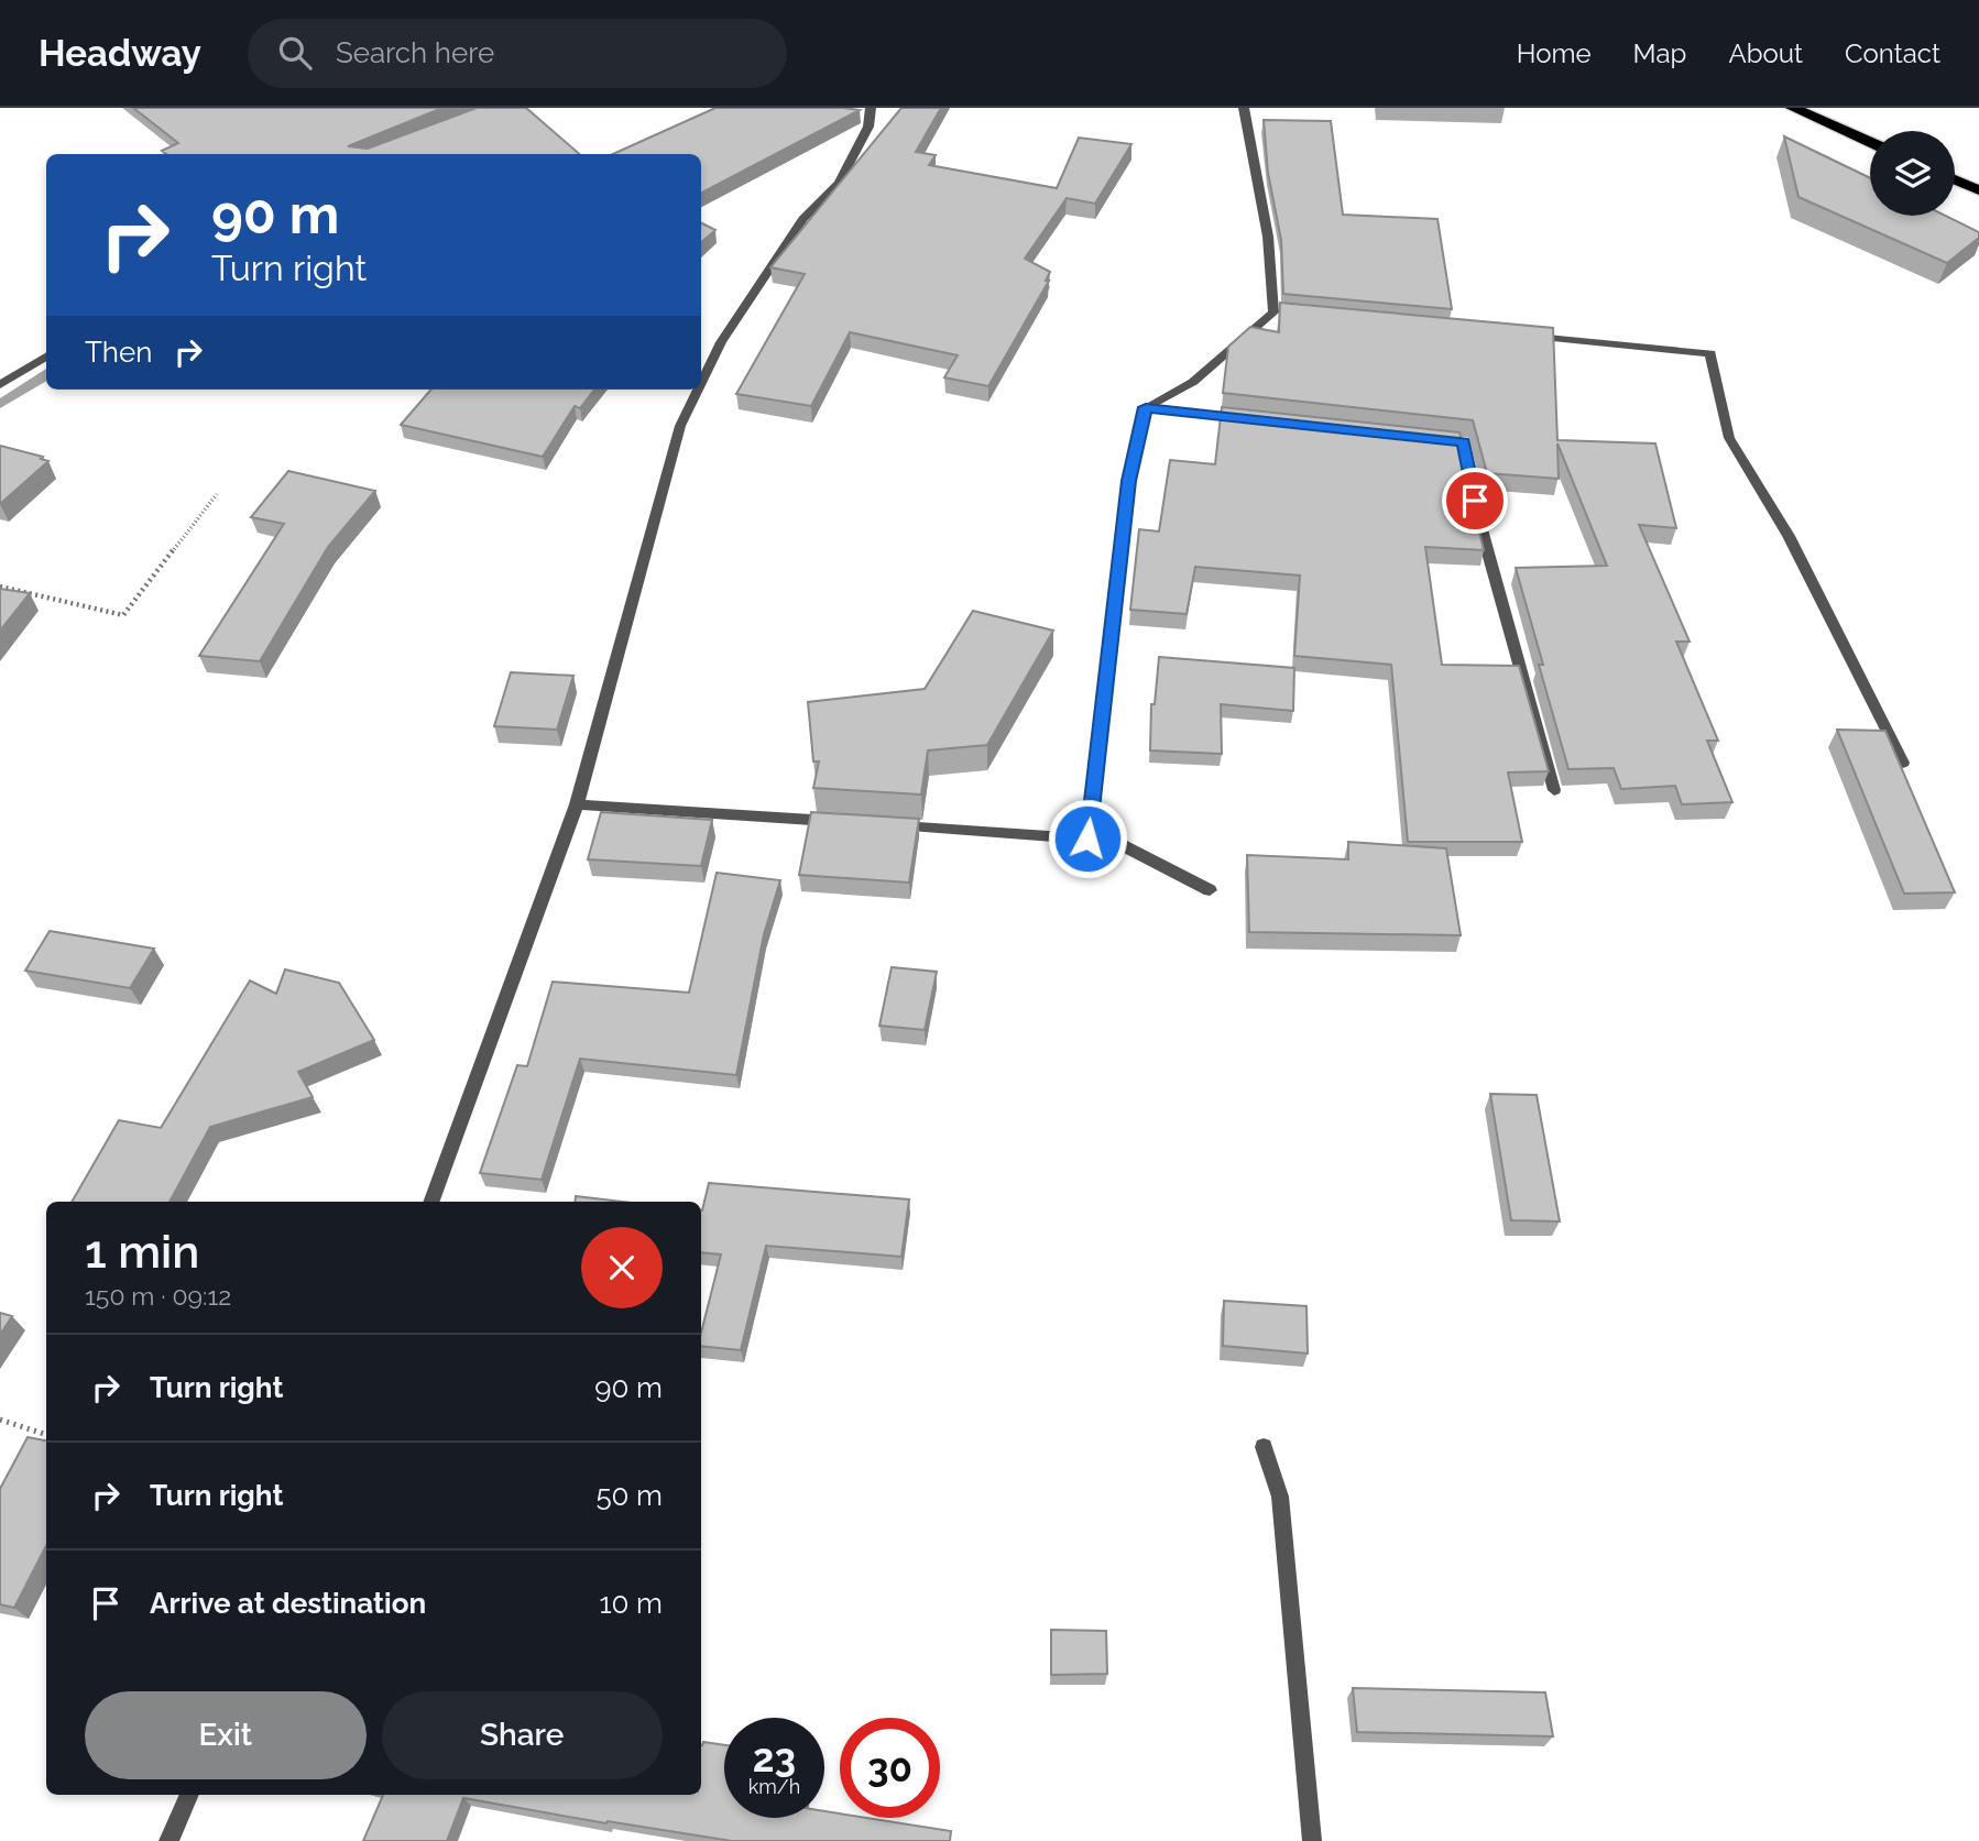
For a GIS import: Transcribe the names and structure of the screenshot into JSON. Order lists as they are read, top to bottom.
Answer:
{
  "page": {
    "header": "Headway",
    "search": "Search here",
    "nav": [
      "Home",
      "Map",
      "About",
      "Contact"
    ],
    "turn": ["90 m", "Turn right"],
    "then": "Then",
    "heading": ["1 min", "150 m · 09:12"],
    "list": [
      {
        "name": "Turn right",
        "value": "90 m"
      },
      {
        "name": "Turn right",
        "value": "50 m"
      },
      {
        "name": "Arrive at destination",
        "value": "10 m"
      }
    ],
    "buttons": ["Exit", "Share"],
    "speed": "23 km/h",
    "limit": "30"
  }
}
